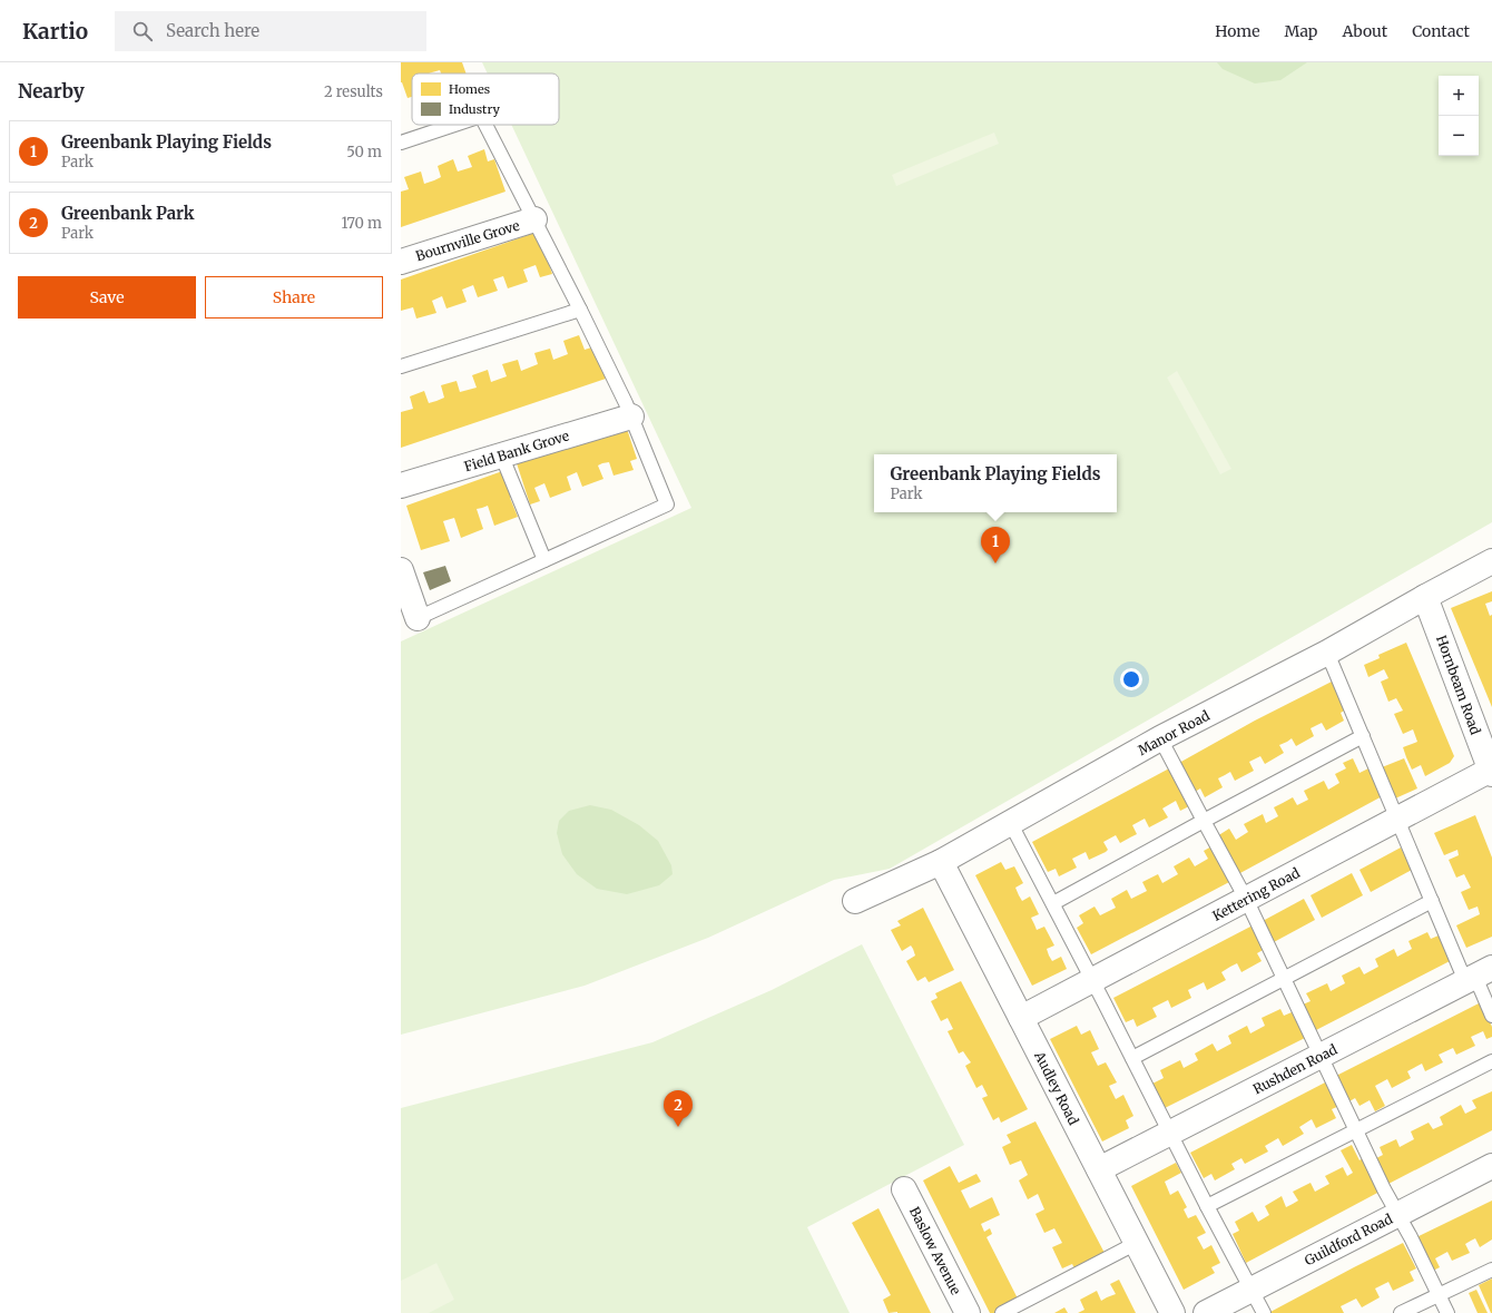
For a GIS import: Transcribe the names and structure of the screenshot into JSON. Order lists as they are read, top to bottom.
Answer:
{
  "streets": {
    "street": [
      "Bournville Grove",
      "Field Bank Grove",
      "Hornbeam Road",
      "Manor Road",
      "Kettering Road",
      "Rushden Road",
      "Audley Road",
      "Guildford Road",
      "Baslow Avenue"
    ]
  },
  "crossings": [
    ["Hornbeam Road", "Manor Road"],
    ["Hornbeam Road", "Kettering Road"],
    ["Manor Road", "Audley Road"],
    ["Kettering Road", "Audley Road"],
    ["Rushden Road", "Audley Road"]
  ],
  "legend": ["Homes", "Industry"],
  "page": {
    "header": "Kartio",
    "search": "Search here",
    "nav": [
      "Home",
      "Map",
      "About",
      "Contact"
    ],
    "heading": ["Nearby", "2 results"],
    "map_buttons": ["+", "−"],
    "list": [
      {
        "mark": "1",
        "name": "Greenbank Playing Fields",
        "note": "Park",
        "value": "50 m"
      },
      {
        "mark": "2",
        "name": "Greenbank Park",
        "note": "Park",
        "value": "170 m"
      }
    ],
    "buttons": ["Save", "Share"],
    "popup": ["Greenbank Playing Fields", "Park"],
    "pins": ["1", "2"]
  }
}
